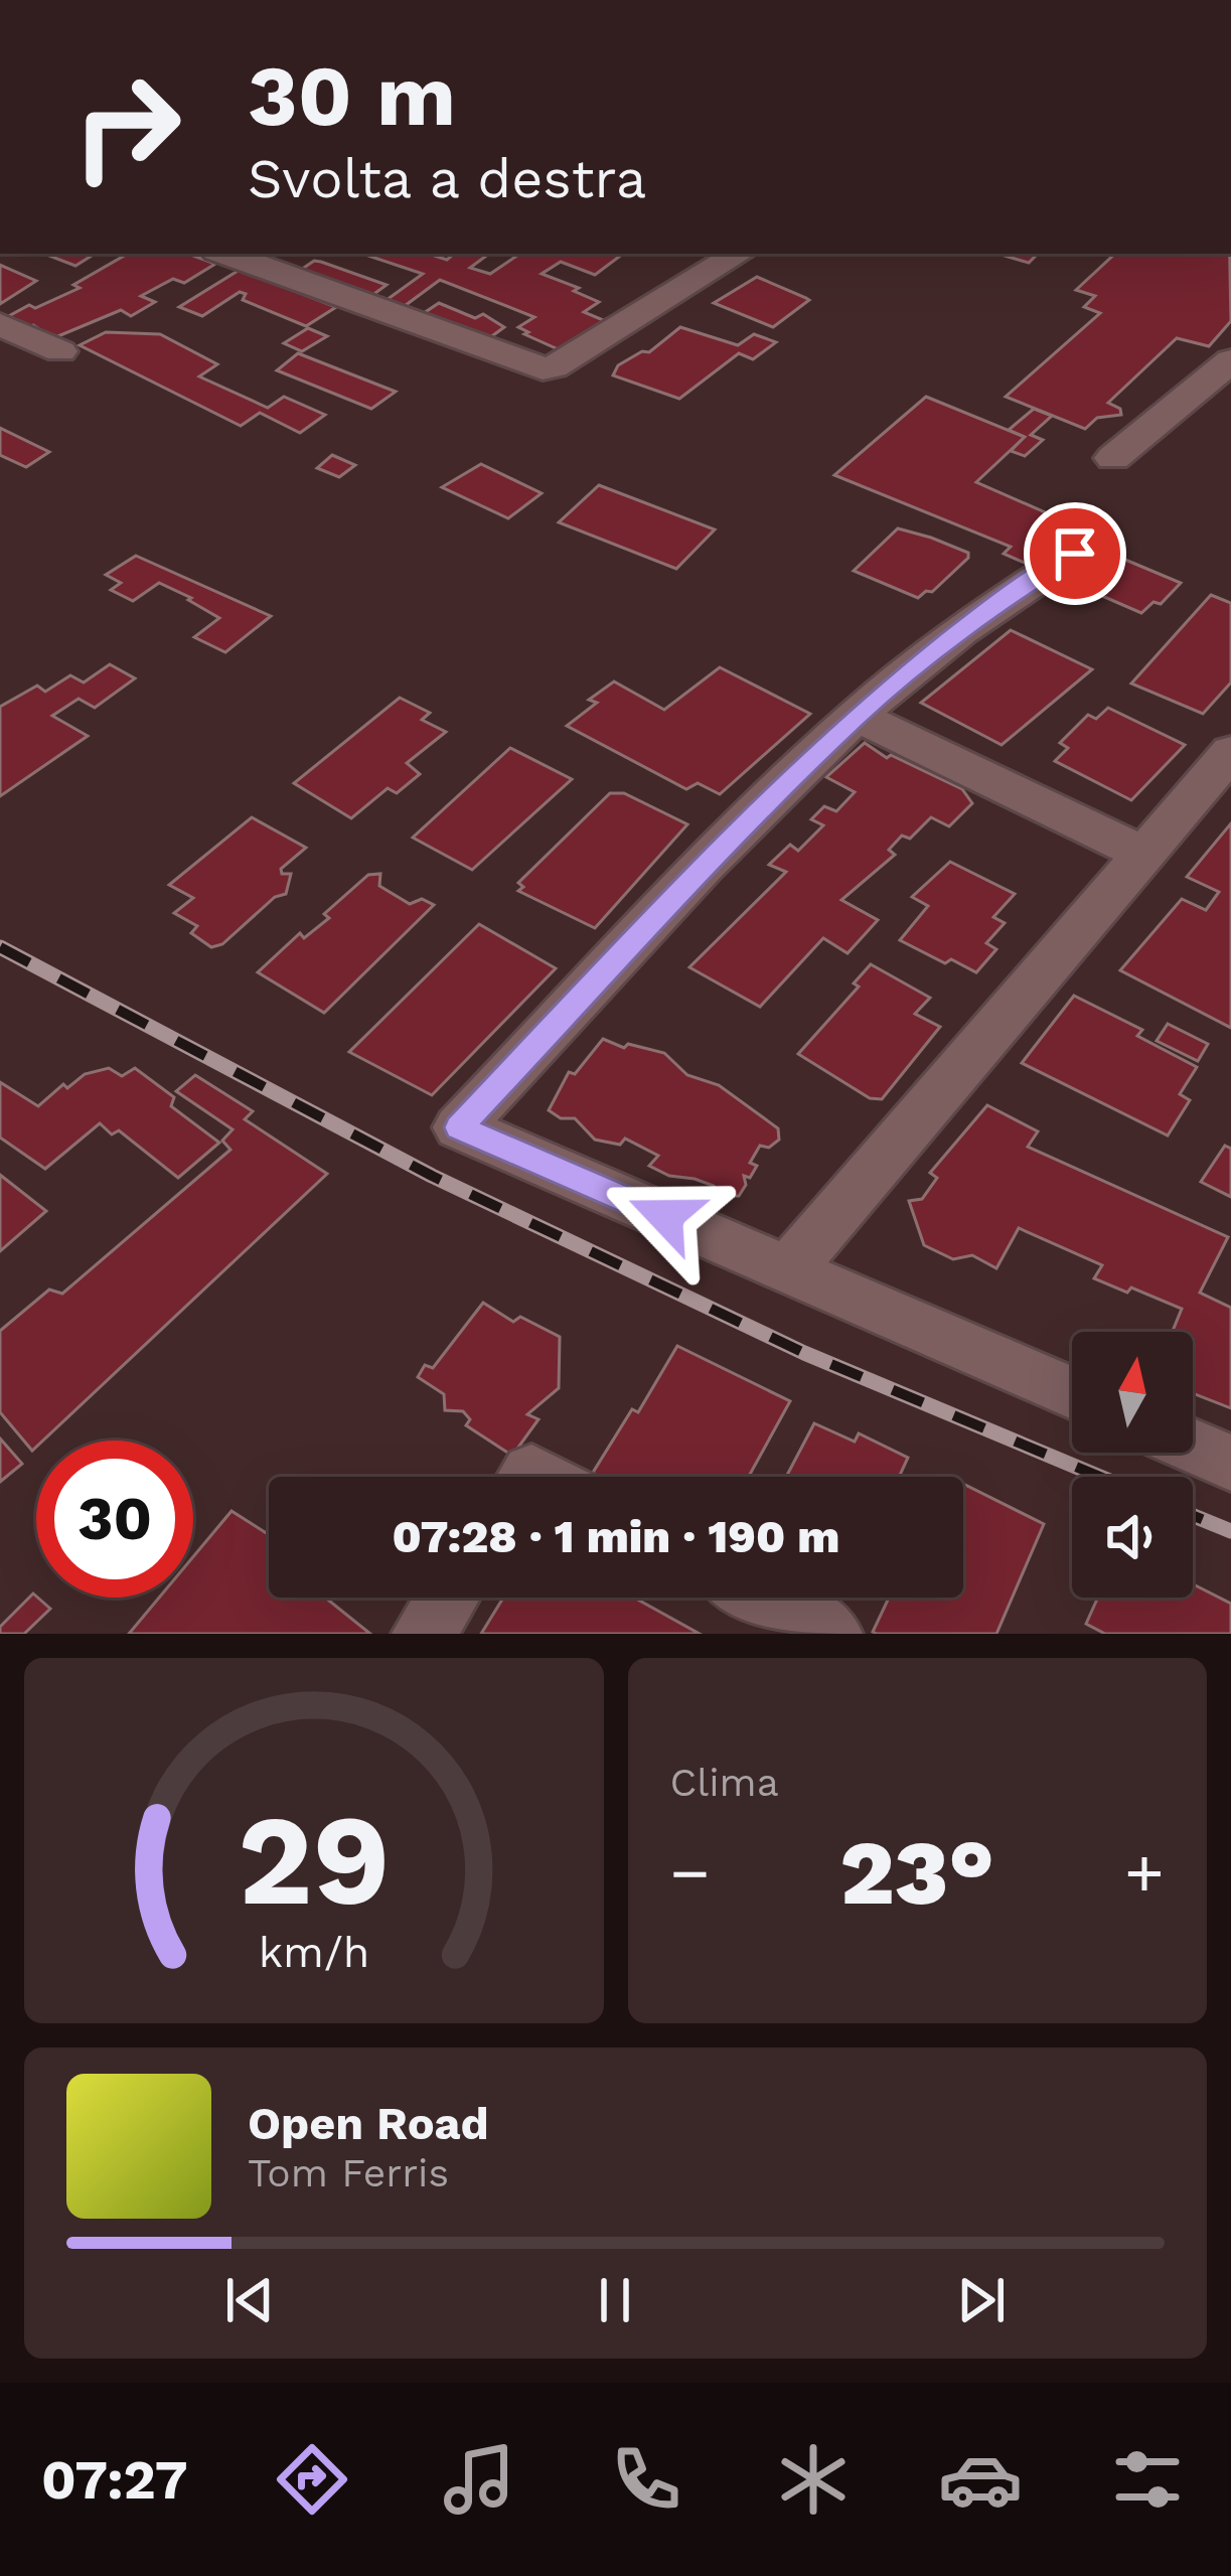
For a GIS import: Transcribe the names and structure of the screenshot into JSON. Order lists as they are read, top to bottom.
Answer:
{
  "north": "top",
  "page": {
    "turn": ["30 m", "Svolta a destra"],
    "limit": "30",
    "trip": "07:28 · 1 min · 190 m",
    "tile": "Clima",
    "heat": ["−", "23°", "+"],
    "song": ["Open Road", "Tom Ferris"],
    "tabs": "07:27",
    "gauge": ["29", "km/h"]
  }
}
